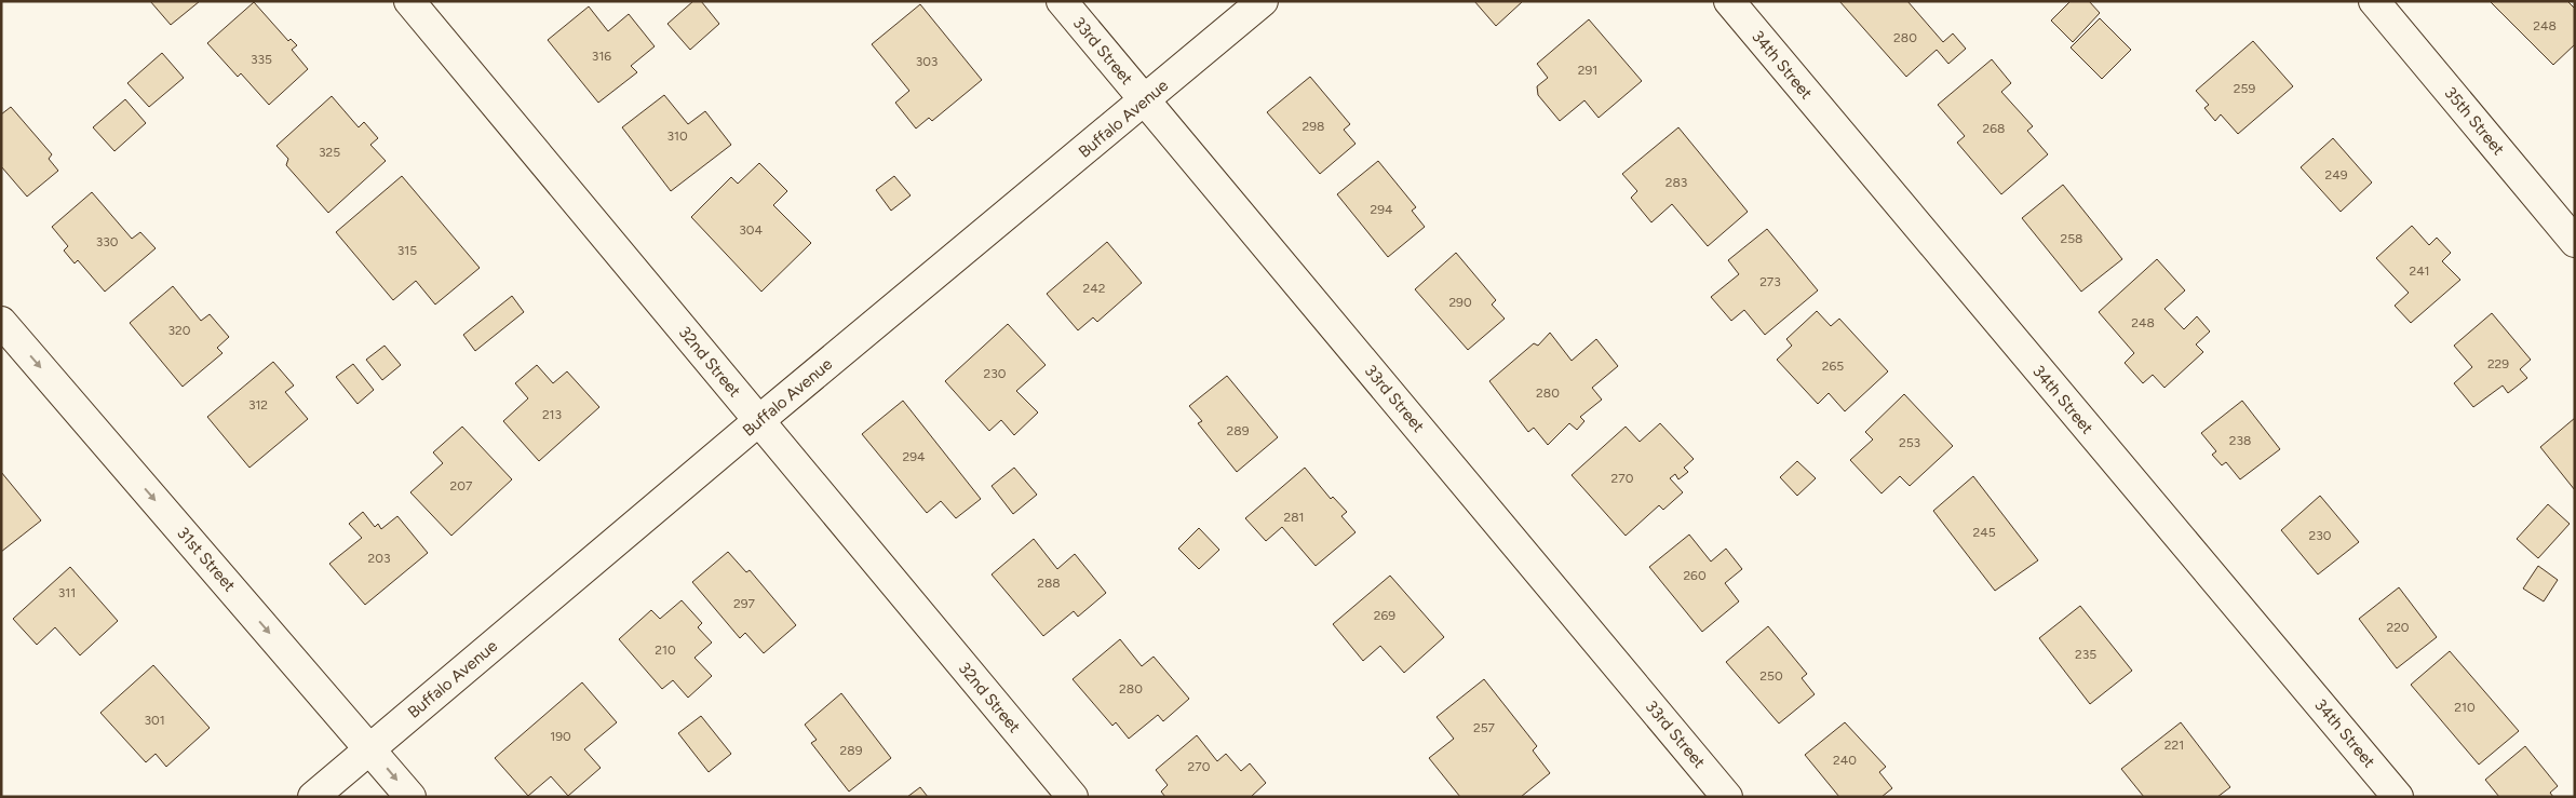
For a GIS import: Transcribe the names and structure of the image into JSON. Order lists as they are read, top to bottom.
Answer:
{
  "streets": {
    "street": [
      "33rd Street",
      "34th Street",
      "Buffalo Avenue",
      "35th Street",
      "32nd Street",
      "31st Street"
    ]
  },
  "crossings": [
    ["33rd Street", "Buffalo Avenue"],
    ["Buffalo Avenue", "32nd Street"],
    ["Buffalo Avenue", "31st Street"]
  ],
  "one_way": ["31st Street"],
  "house_numbers": [
    "248",
    "280",
    "316",
    "335",
    "303",
    "291",
    "259",
    "298",
    "268",
    "310",
    "325",
    "249",
    "283",
    "294",
    "304",
    "258",
    "330",
    "315",
    "241",
    "273",
    "242",
    "290",
    "248",
    "320",
    "229",
    "265",
    "230",
    "280",
    "312",
    "213",
    "289",
    "238",
    "253",
    "294",
    "270",
    "207",
    "281",
    "245",
    "230",
    "203",
    "260",
    "288",
    "311",
    "297",
    "269",
    "220",
    "210",
    "235",
    "250",
    "280",
    "210",
    "301",
    "257",
    "190",
    "221",
    "289",
    "240",
    "270"
  ]
}
